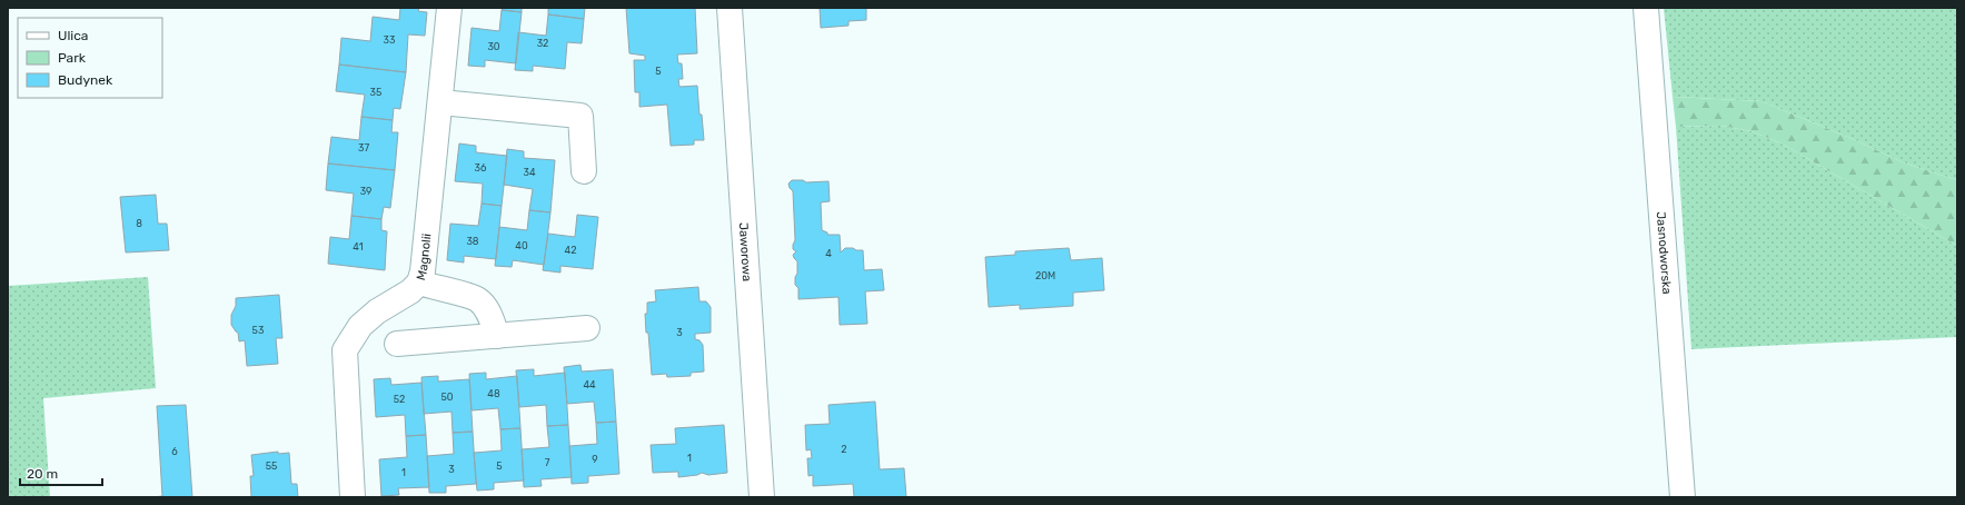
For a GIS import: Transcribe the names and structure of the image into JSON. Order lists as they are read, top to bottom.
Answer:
{
  "streets": {
    "street": ["Jaworowa", "Jasnodworska", "Magnolii"]
  },
  "house_numbers": [
    "33",
    "32",
    "30",
    "5",
    "35",
    "37",
    "36",
    "34",
    "39",
    "8",
    "38",
    "40",
    "41",
    "42",
    "4",
    "20M",
    "53",
    "3",
    "44",
    "48",
    "50",
    "52",
    "2",
    "6",
    "1",
    "9",
    "7",
    "55",
    "5",
    "3",
    "1"
  ],
  "legend": ["Ulica", "Park", "Budynek"],
  "scale_bar": "20 m"
}
